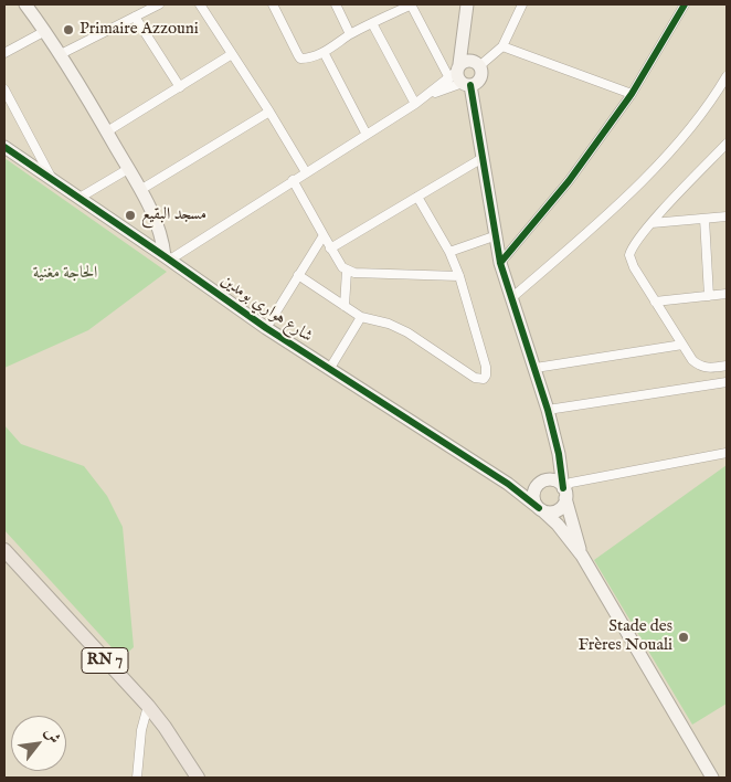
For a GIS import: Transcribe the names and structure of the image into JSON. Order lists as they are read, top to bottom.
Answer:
{
  "streets": {
    "main road": ["RN 7"],
    "street": ["شارع هواري بومدين"]
  },
  "parks": ["الحاجة مغنية"],
  "places": ["Primaire Azzouni", "مسجد البقيع", "Stade des Frères Nouali"],
  "north": "top right"
}
